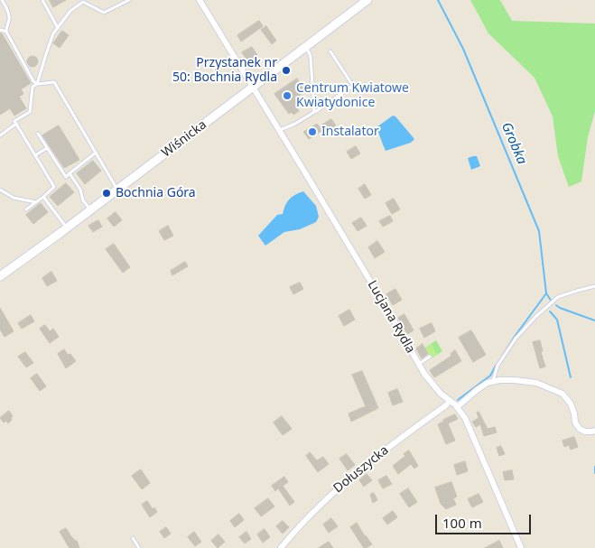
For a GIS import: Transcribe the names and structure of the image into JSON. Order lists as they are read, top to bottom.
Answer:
{
  "streets": {
    "main road": ["Wiśnicka"],
    "street": ["Lucjana Rydla", "Dołuszycka"]
  },
  "crossings": [
    ["Wiśnicka", "Lucjana Rydla"],
    ["Lucjana Rydla", "Dołuszycka"]
  ],
  "water": ["Grobka"],
  "places": [
    "Przystanek nr 50: Bochnia Rydla",
    "Centrum Kwiatowe Kwiatydonice",
    "Instalator",
    "Bochnia Góra"
  ],
  "scale_bar": "100 m"
}
